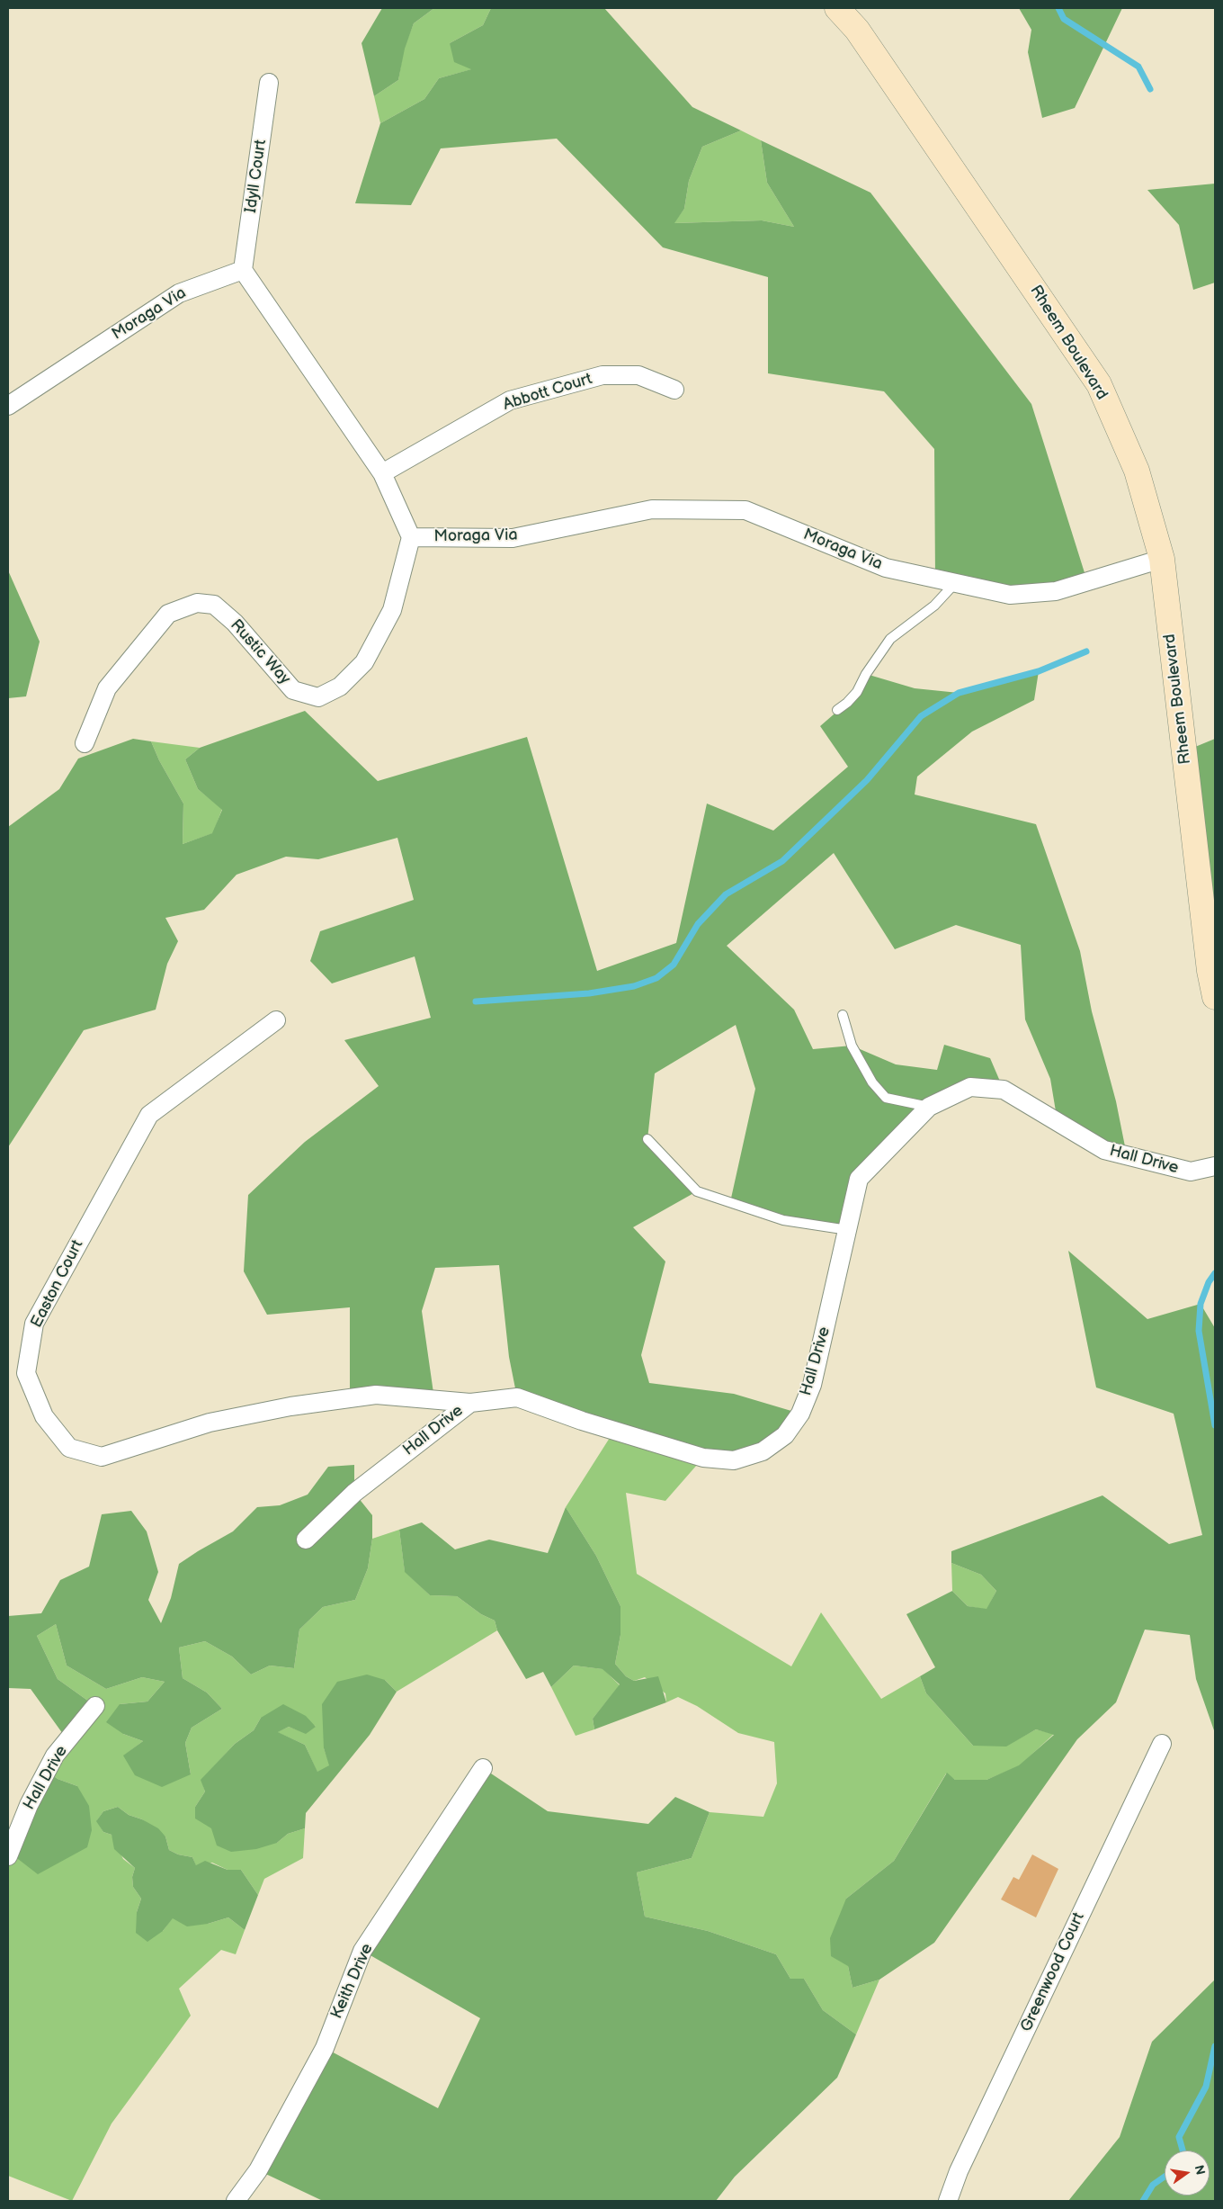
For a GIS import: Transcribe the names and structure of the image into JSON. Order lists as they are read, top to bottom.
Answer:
{
  "streets": {
    "street": [
      "Idyll Court",
      "Moraga Via",
      "Rheem Boulevard",
      "Abbott Court",
      "Rustic Way",
      "Hall Drive",
      "Easton Court",
      "Greenwood Court",
      "Keith Drive"
    ]
  },
  "crossings": [
    ["Idyll Court", "Moraga Via"],
    ["Moraga Via", "Rheem Boulevard"],
    ["Moraga Via", "Abbott Court"],
    ["Moraga Via", "Rustic Way"],
    ["Hall Drive", "Easton Court"]
  ],
  "north": "right"
}
